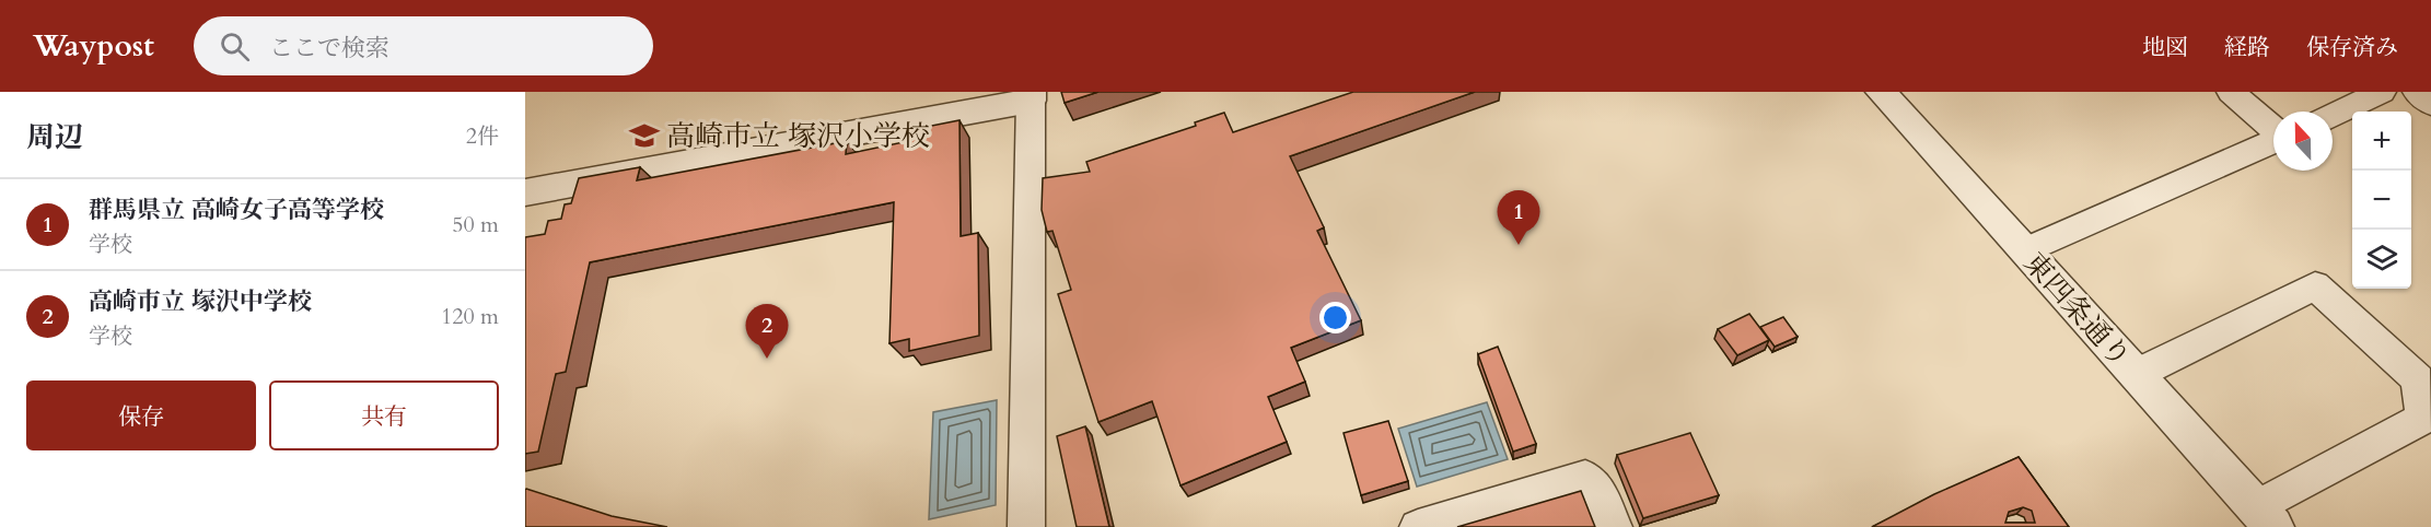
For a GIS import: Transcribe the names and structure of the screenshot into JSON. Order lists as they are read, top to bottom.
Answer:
{
  "streets": {
    "street": ["東四条通り"]
  },
  "places": {
    "school or university": ["高崎市立 塚沢小学校"]
  },
  "north": "top",
  "page": {
    "header": "Waypost",
    "search": "ここで検索",
    "nav": ["地図", "経路", "保存済み"],
    "heading": ["周辺", "2件"],
    "map_buttons": ["+", "−"],
    "list": [
      {
        "mark": "1",
        "name": "群馬県立 高崎女子高等学校",
        "note": "学校",
        "value": "50 m"
      },
      {
        "mark": "2",
        "name": "高崎市立 塚沢中学校",
        "note": "学校",
        "value": "120 m"
      }
    ],
    "pins": ["1", "2"],
    "buttons": ["保存", "共有"]
  }
}
